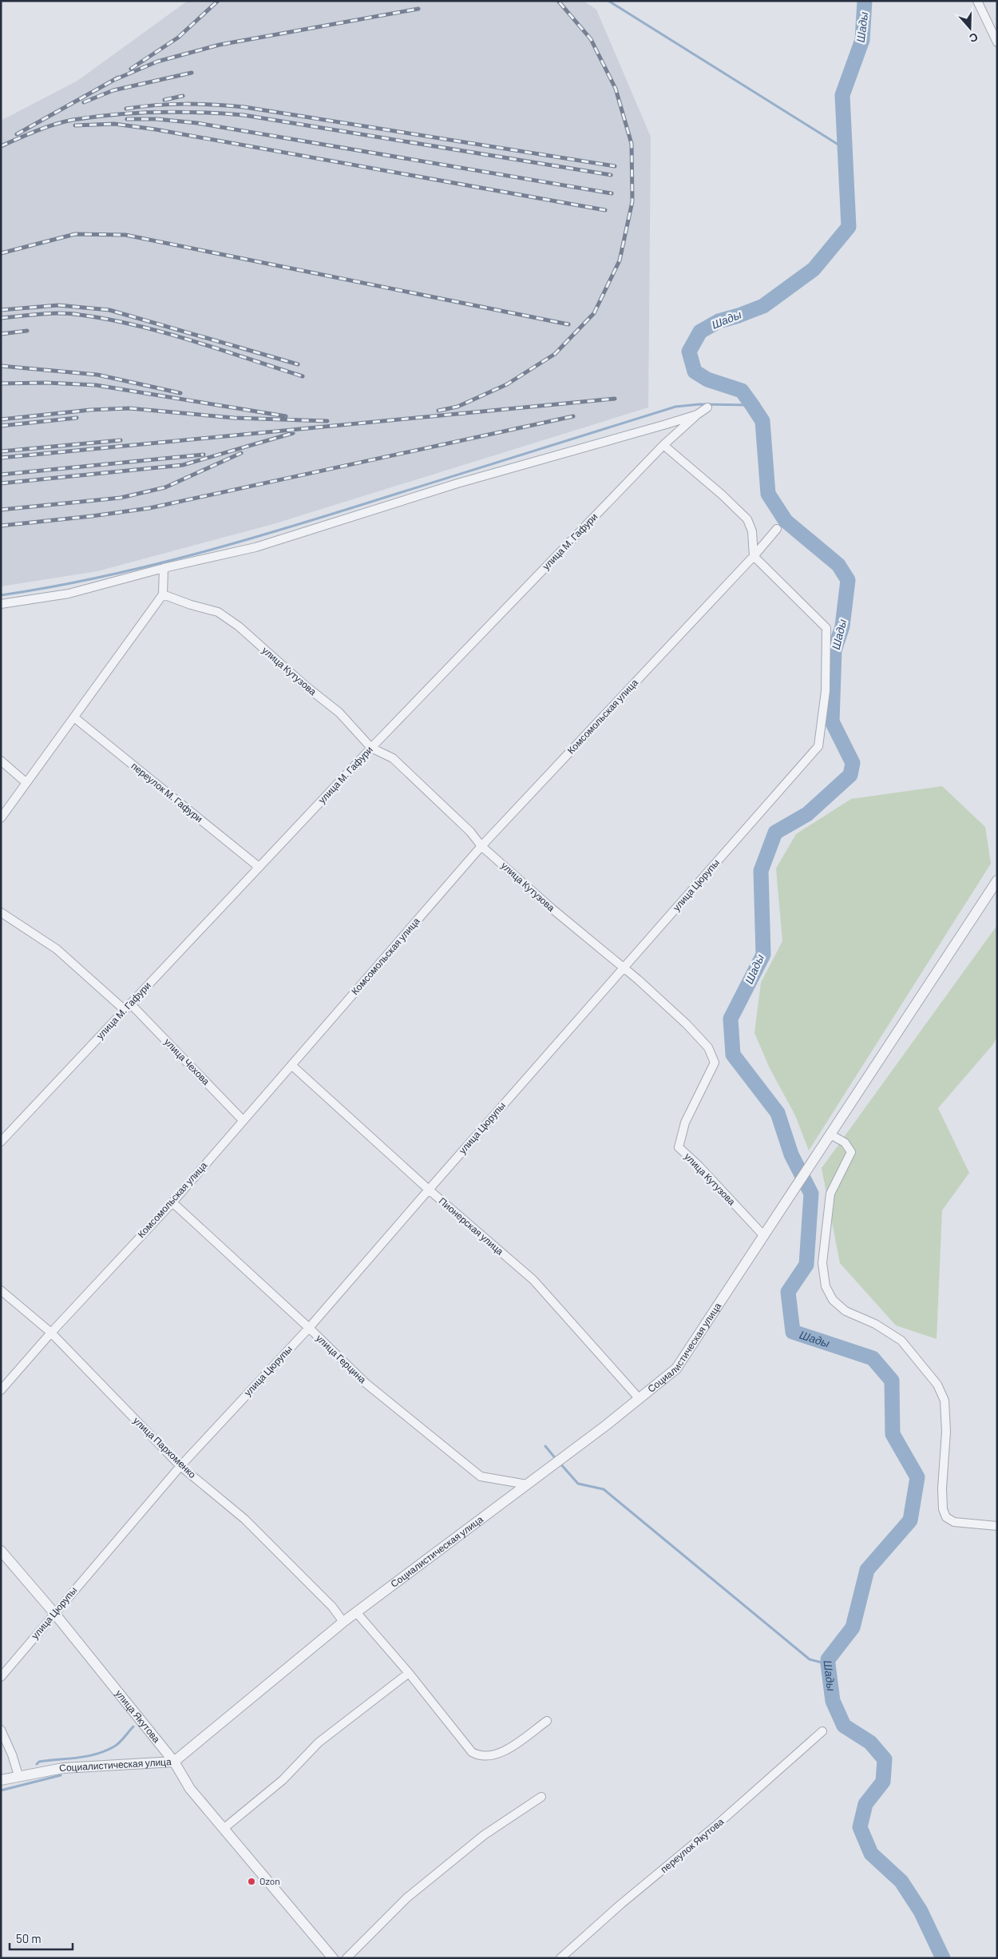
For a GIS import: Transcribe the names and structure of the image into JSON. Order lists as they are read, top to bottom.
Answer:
{
  "streets": {
    "street": [
      "улица М. Гафури",
      "улица Кутузова",
      "Комсомольская улица",
      "переулок М. Гафури",
      "улица Цюрупы",
      "улица Чехова",
      "Пионерская улица",
      "Социалистическая улица",
      "улица Герцина",
      "улица Пархоменко",
      "улица Якутова",
      "переулок Якутова"
    ]
  },
  "crossings": [
    ["улица М. Гафури", "улица Кутузова"],
    ["улица М. Гафури", "переулок М. Гафури"],
    ["улица М. Гафури", "улица Чехова"],
    ["улица Кутузова", "Комсомольская улица"],
    ["улица Кутузова", "улица Цюрупы"],
    ["улица Кутузова", "Социалистическая улица"],
    ["Комсомольская улица", "улица Цюрупы"],
    ["Комсомольская улица", "улица Чехова"],
    ["Комсомольская улица", "Пионерская улица"],
    ["Комсомольская улица", "улица Герцина"],
    ["Комсомольская улица", "улица Пархоменко"],
    ["улица Цюрупы", "Пионерская улица"],
    ["улица Цюрупы", "улица Герцина"],
    ["улица Цюрупы", "улица Пархоменко"],
    ["улица Цюрупы", "улица Якутова"],
    ["Пионерская улица", "Социалистическая улица"],
    ["Социалистическая улица", "улица Герцина"],
    ["Социалистическая улица", "улица Пархоменко"],
    ["Социалистическая улица", "улица Якутова"]
  ],
  "water": ["Шады"],
  "places": ["Ozon"],
  "scale_bar": "50 m",
  "north": "bottom"
}
